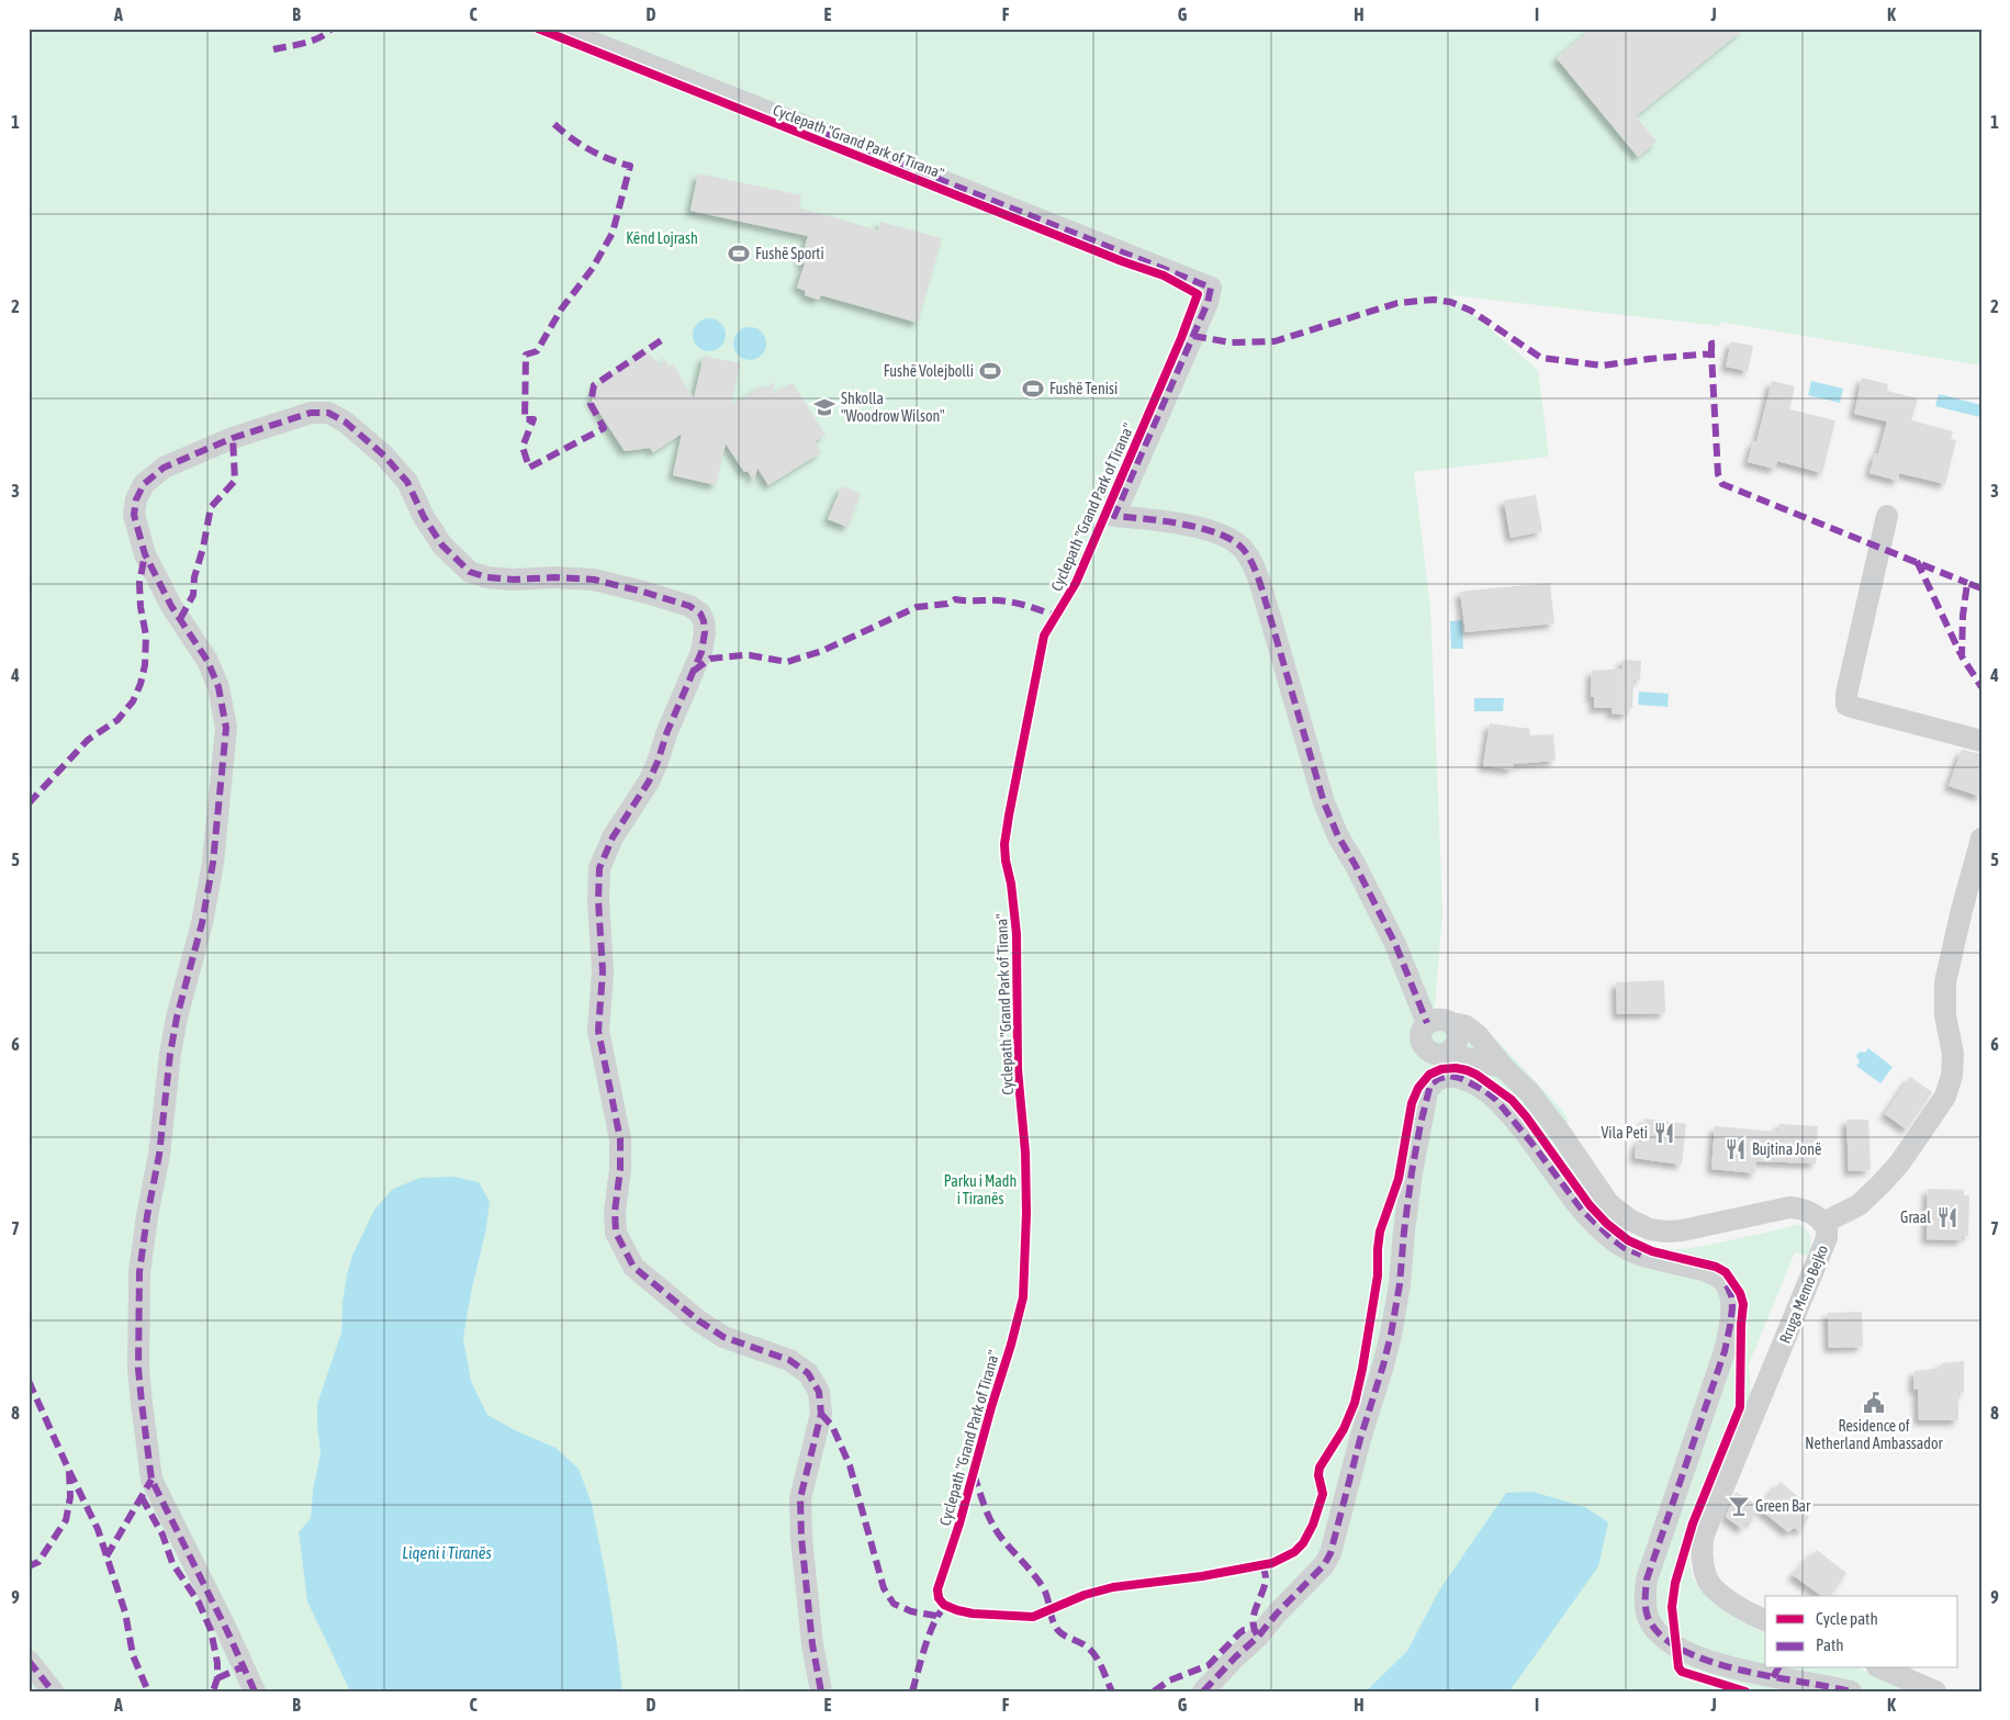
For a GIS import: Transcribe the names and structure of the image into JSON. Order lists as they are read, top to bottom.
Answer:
{
  "streets": {
    "street": ["Rruga Memo Bejko"],
    "cycle path": ["Cyclepath \"Grand Park of Tirana\""]
  },
  "water": ["Liqeni i Tiranës"],
  "parks": ["Kënd Lojrash", "Parku i Madh i Tiranës"],
  "places": {
    "sports": ["Fushë Sporti", "Fushë Volejbolli", "Fushë Tenisi"],
    "school or university": ["Shkolla \"Woodrow Wilson\""],
    "restaurant": ["Vila Peti", "Bujtina Jonë", "Graal"],
    "public building": ["Residence of Netherland Ambassador"],
    "bar": ["Green Bar"]
  },
  "legend": ["Cycle path", "Path"],
  "grid": {
    "columns": [
      "A",
      "B",
      "C",
      "D",
      "E",
      "F",
      "G",
      "H",
      "I",
      "J",
      "K"
    ],
    "rows": [
      "1",
      "2",
      "3",
      "4",
      "5",
      "6",
      "7",
      "8",
      "9"
    ]
  }
}
